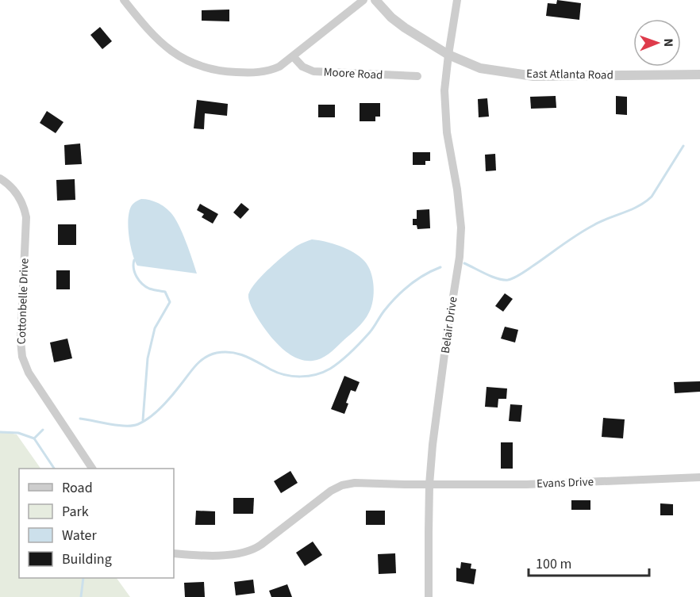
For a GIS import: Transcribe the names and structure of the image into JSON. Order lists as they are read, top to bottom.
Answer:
{
  "streets": {
    "street": [
      "Moore Road",
      "East Atlanta Road",
      "Cottonbelle Drive",
      "Belair Drive",
      "Evans Drive"
    ]
  },
  "crossings": [
    ["East Atlanta Road", "Belair Drive"],
    ["Belair Drive", "Evans Drive"]
  ],
  "legend": [
    "Road",
    "Park",
    "Water",
    "Building"
  ],
  "scale_bar": "100 m",
  "north": "right"
}
